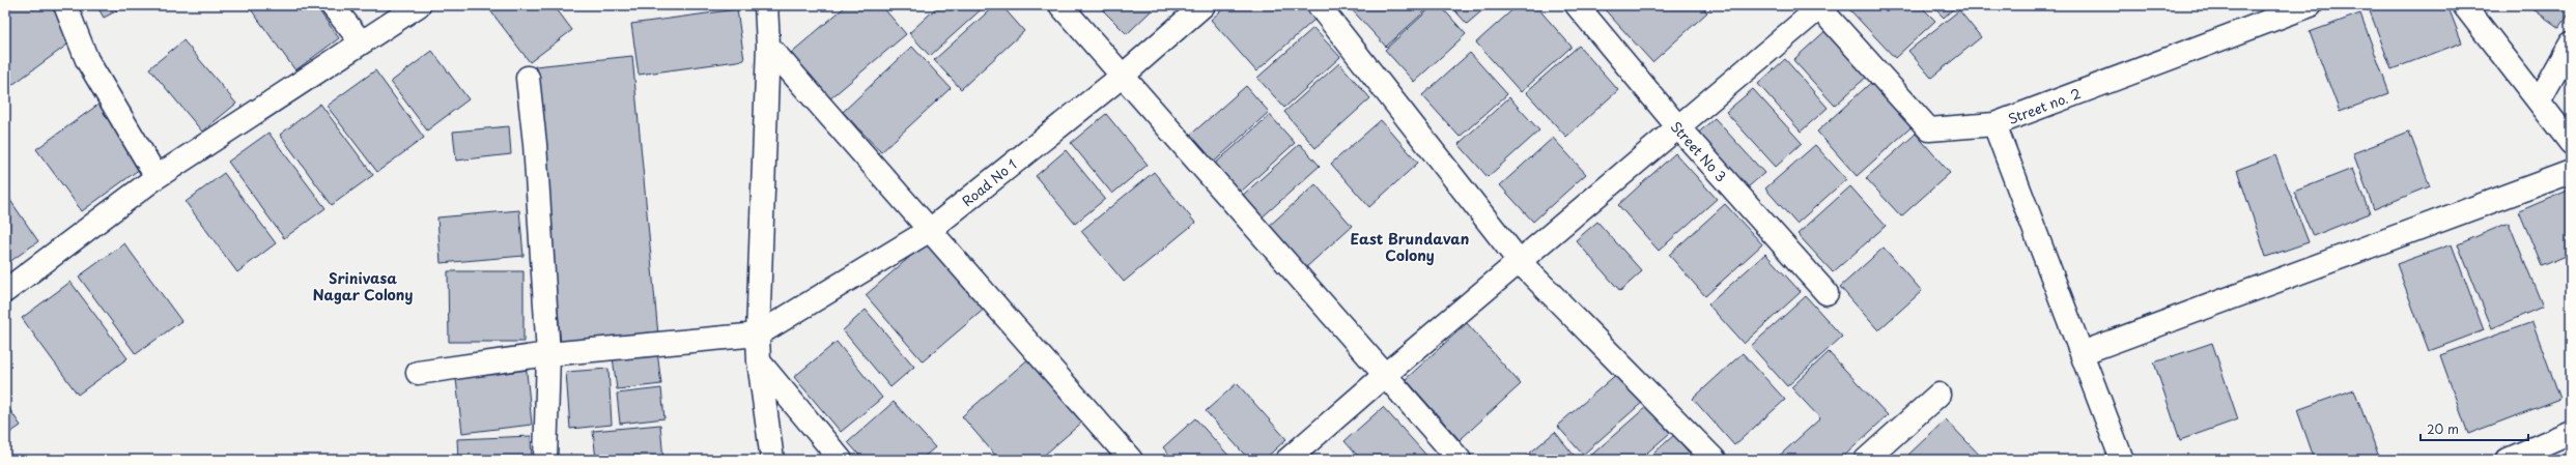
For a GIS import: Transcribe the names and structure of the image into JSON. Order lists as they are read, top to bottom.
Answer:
{
  "streets": {
    "street": ["Street no. 2", "Street No 3", "Road No 1"]
  },
  "districts": ["East Brundavan Colony", "Srinivasa Nagar Colony"],
  "scale_bar": "20 m"
}
